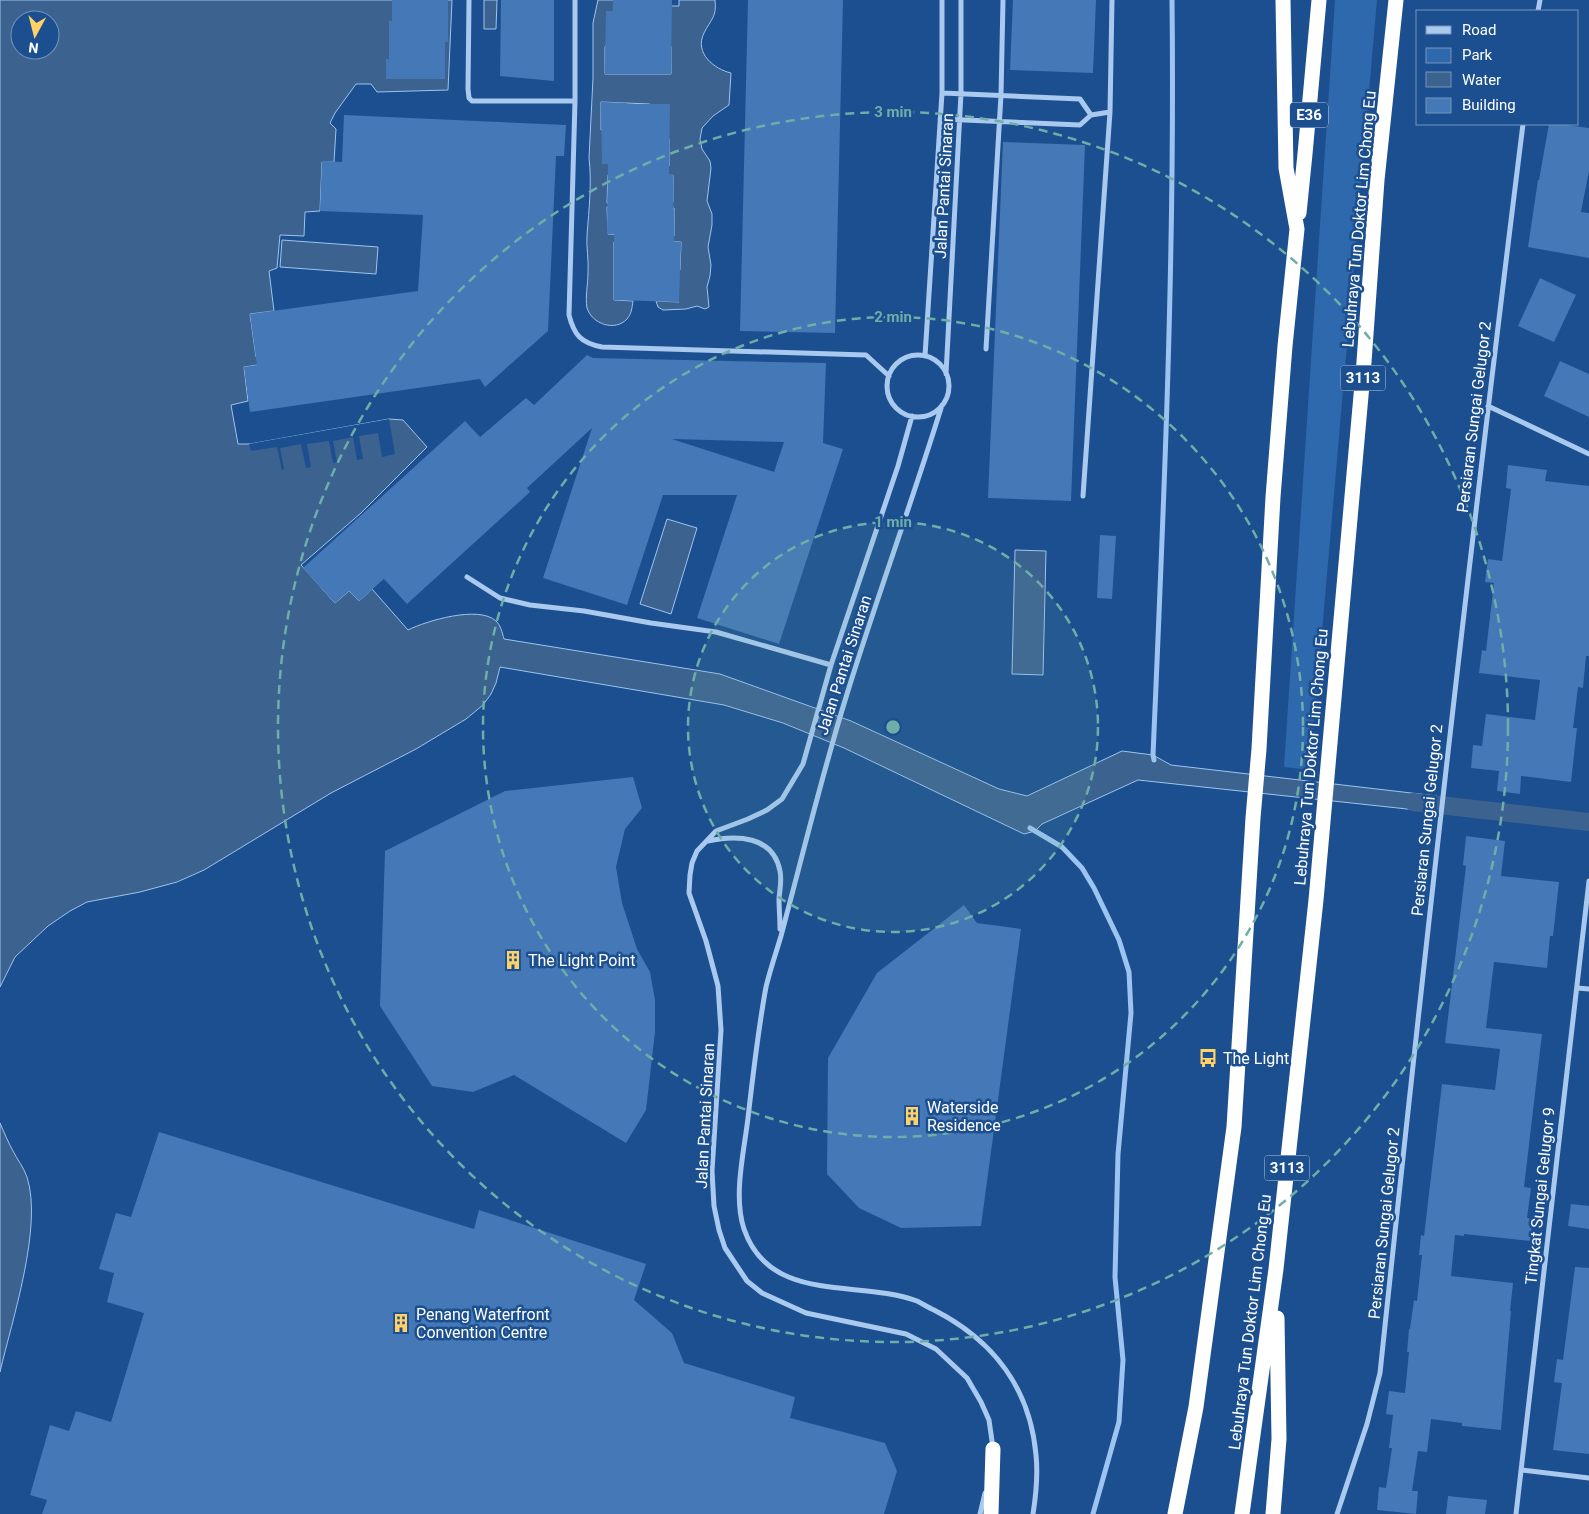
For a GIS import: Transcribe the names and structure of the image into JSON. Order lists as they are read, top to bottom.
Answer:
{
  "streets": {
    "highway": ["E36", "Lebuhraya Tun Doktor Lim Chong Eu", "3113"],
    "street": ["Jalan Pantai Sinaran", "Persiaran Sungai Gelugor 2", "Tingkat Sungai Gelugor 9"]
  },
  "places": {
    "building": ["The Light Point", "Waterside Residence", "Penang Waterfront Convention Centre"],
    "bus stop": ["The Light"]
  },
  "legend": [
    "Road",
    "Park",
    "Water",
    "Building"
  ],
  "north": "bottom",
  "rings": ["3 min", "2 min", "1 min"]
}
